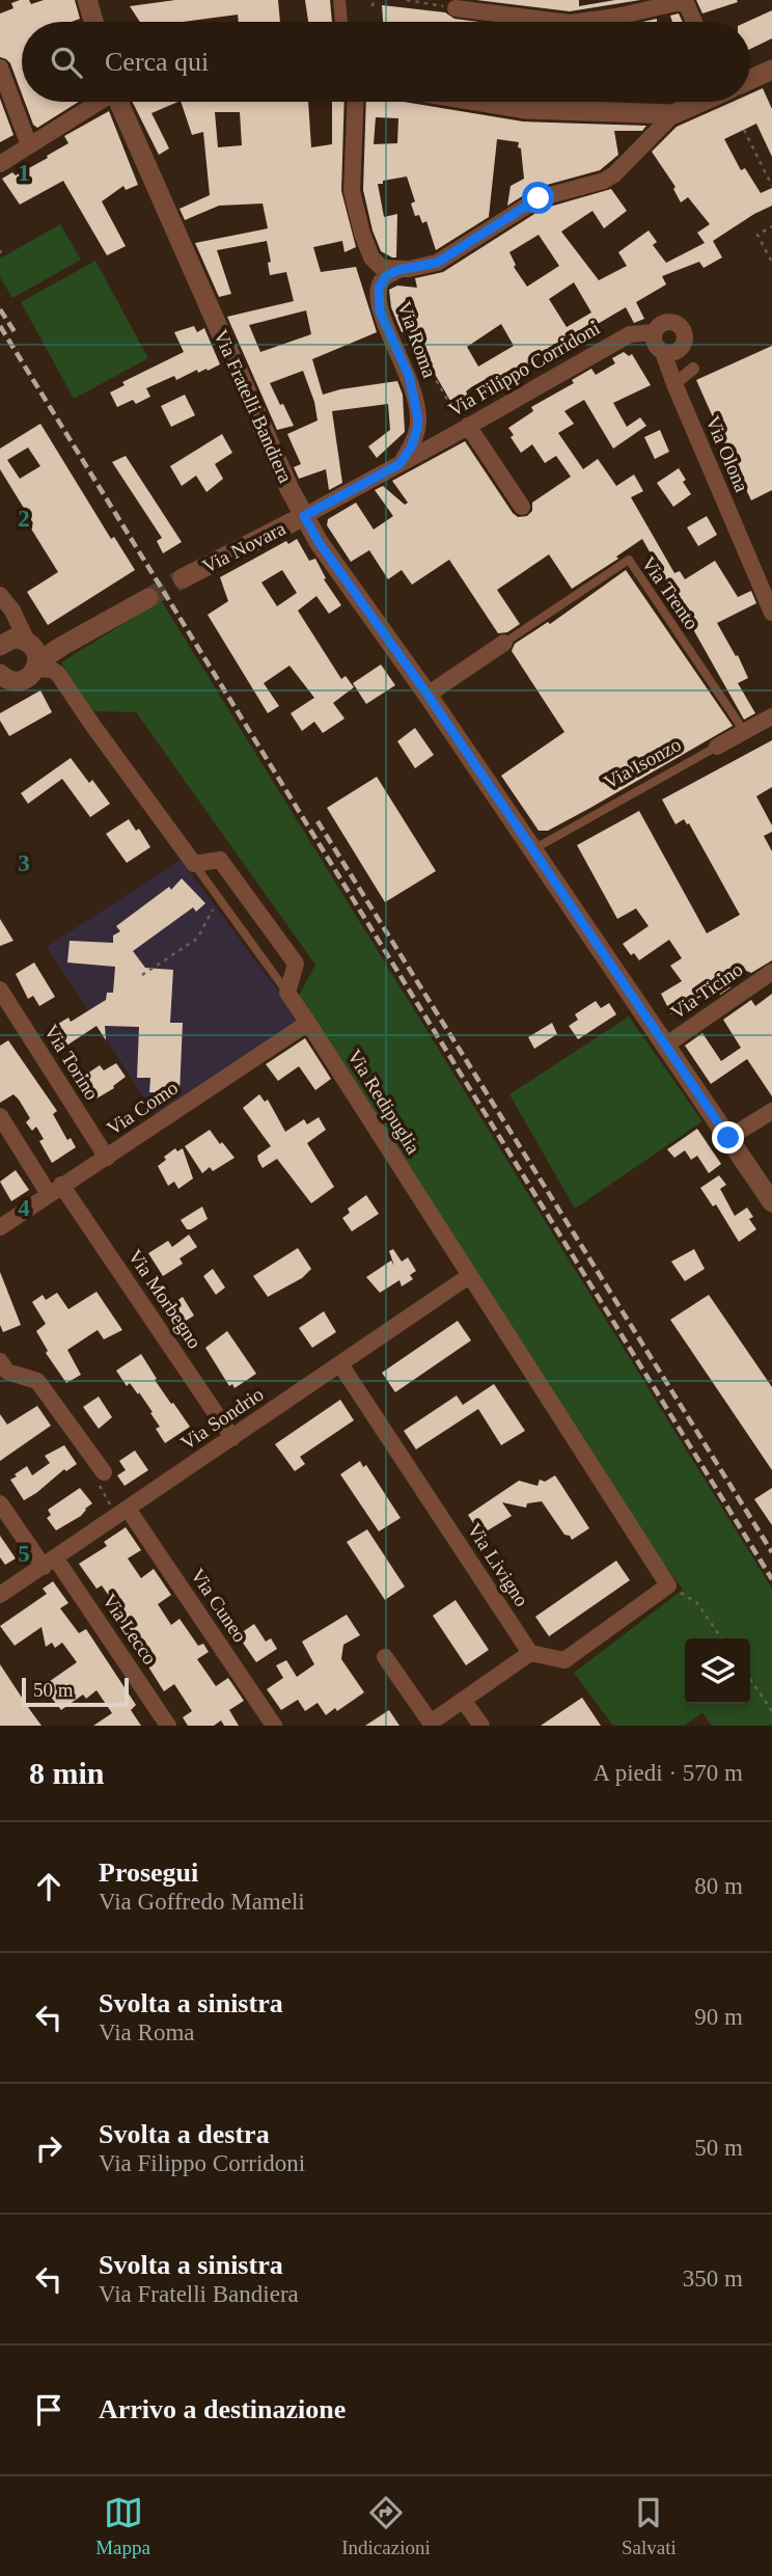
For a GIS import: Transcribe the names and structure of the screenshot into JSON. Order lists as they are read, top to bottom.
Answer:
{
  "streets": {
    "street": [
      "Via Roma",
      "Via Filippo Corridoni",
      "Via Fratelli Bandiera",
      "Via Olona",
      "Via Novara",
      "Via Isonzo",
      "Via Ticino",
      "Via Torino",
      "Via Redipuglia",
      "Via Como",
      "Via Morbegno",
      "Via Sondrio",
      "Via Livigno",
      "Via Cuneo",
      "Via Lecco"
    ],
    "lane": ["Via Trento"]
  },
  "crossings": [
    ["Via Filippo Corridoni", "Via Fratelli Bandiera"],
    ["Via Filippo Corridoni", "Via Olona"],
    ["Via Filippo Corridoni", "Via Novara"],
    ["Via Fratelli Bandiera", "Via Novara"],
    ["Via Fratelli Bandiera", "Via Isonzo"],
    ["Via Fratelli Bandiera", "Via Ticino"],
    ["Via Trento", "Via Isonzo"],
    ["Via Torino", "Via Como"],
    ["Via Redipuglia", "Via Como"],
    ["Via Redipuglia", "Via Sondrio"],
    ["Via Como", "Via Morbegno"],
    ["Via Morbegno", "Via Sondrio"],
    ["Via Sondrio", "Via Livigno"],
    ["Via Sondrio", "Via Cuneo"],
    ["Via Sondrio", "Via Lecco"]
  ],
  "scale_bar": "50 m",
  "page": {
    "search": "Cerca qui",
    "scale": "50 m",
    "heading": ["8 min", "A piedi · 570 m"],
    "list": [
      ["Prosegui", "Via Goffredo Mameli", "80 m"],
      ["Svolta a sinistra", "Via Roma", "90 m"],
      ["Svolta a destra", "Via Filippo Corridoni", "50 m"],
      ["Svolta a sinistra", "Via Fratelli Bandiera", "350 m"],
      "Arrivo a destinazione"
    ],
    "nav": ["Mappa", "Indicazioni", "Salvati"]
  },
  "grid": {
    "rows": [
      "1",
      "2",
      "3",
      "4",
      "5"
    ]
  }
}
